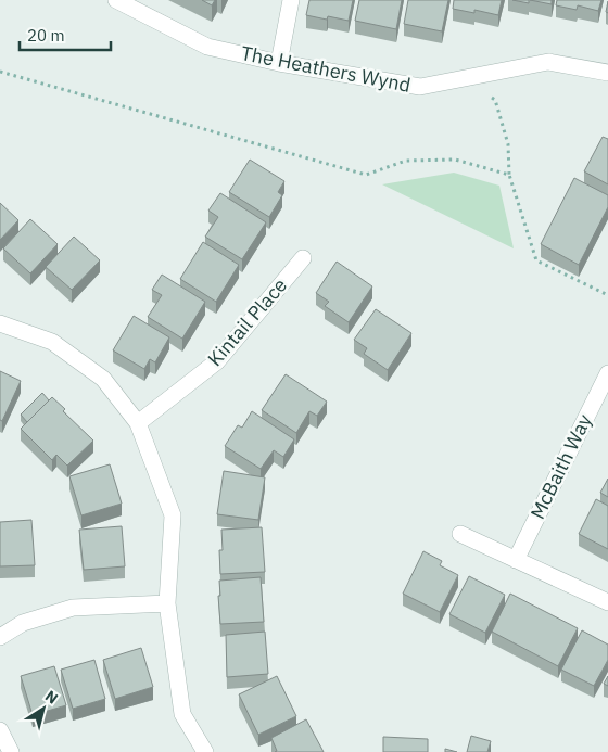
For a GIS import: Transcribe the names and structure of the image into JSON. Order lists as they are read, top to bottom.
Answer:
{
  "streets": {
    "street": ["The Heathers Wynd", "Kintail Place", "McBaith Way"]
  },
  "scale_bar": "20 m",
  "north": "top right"
}
